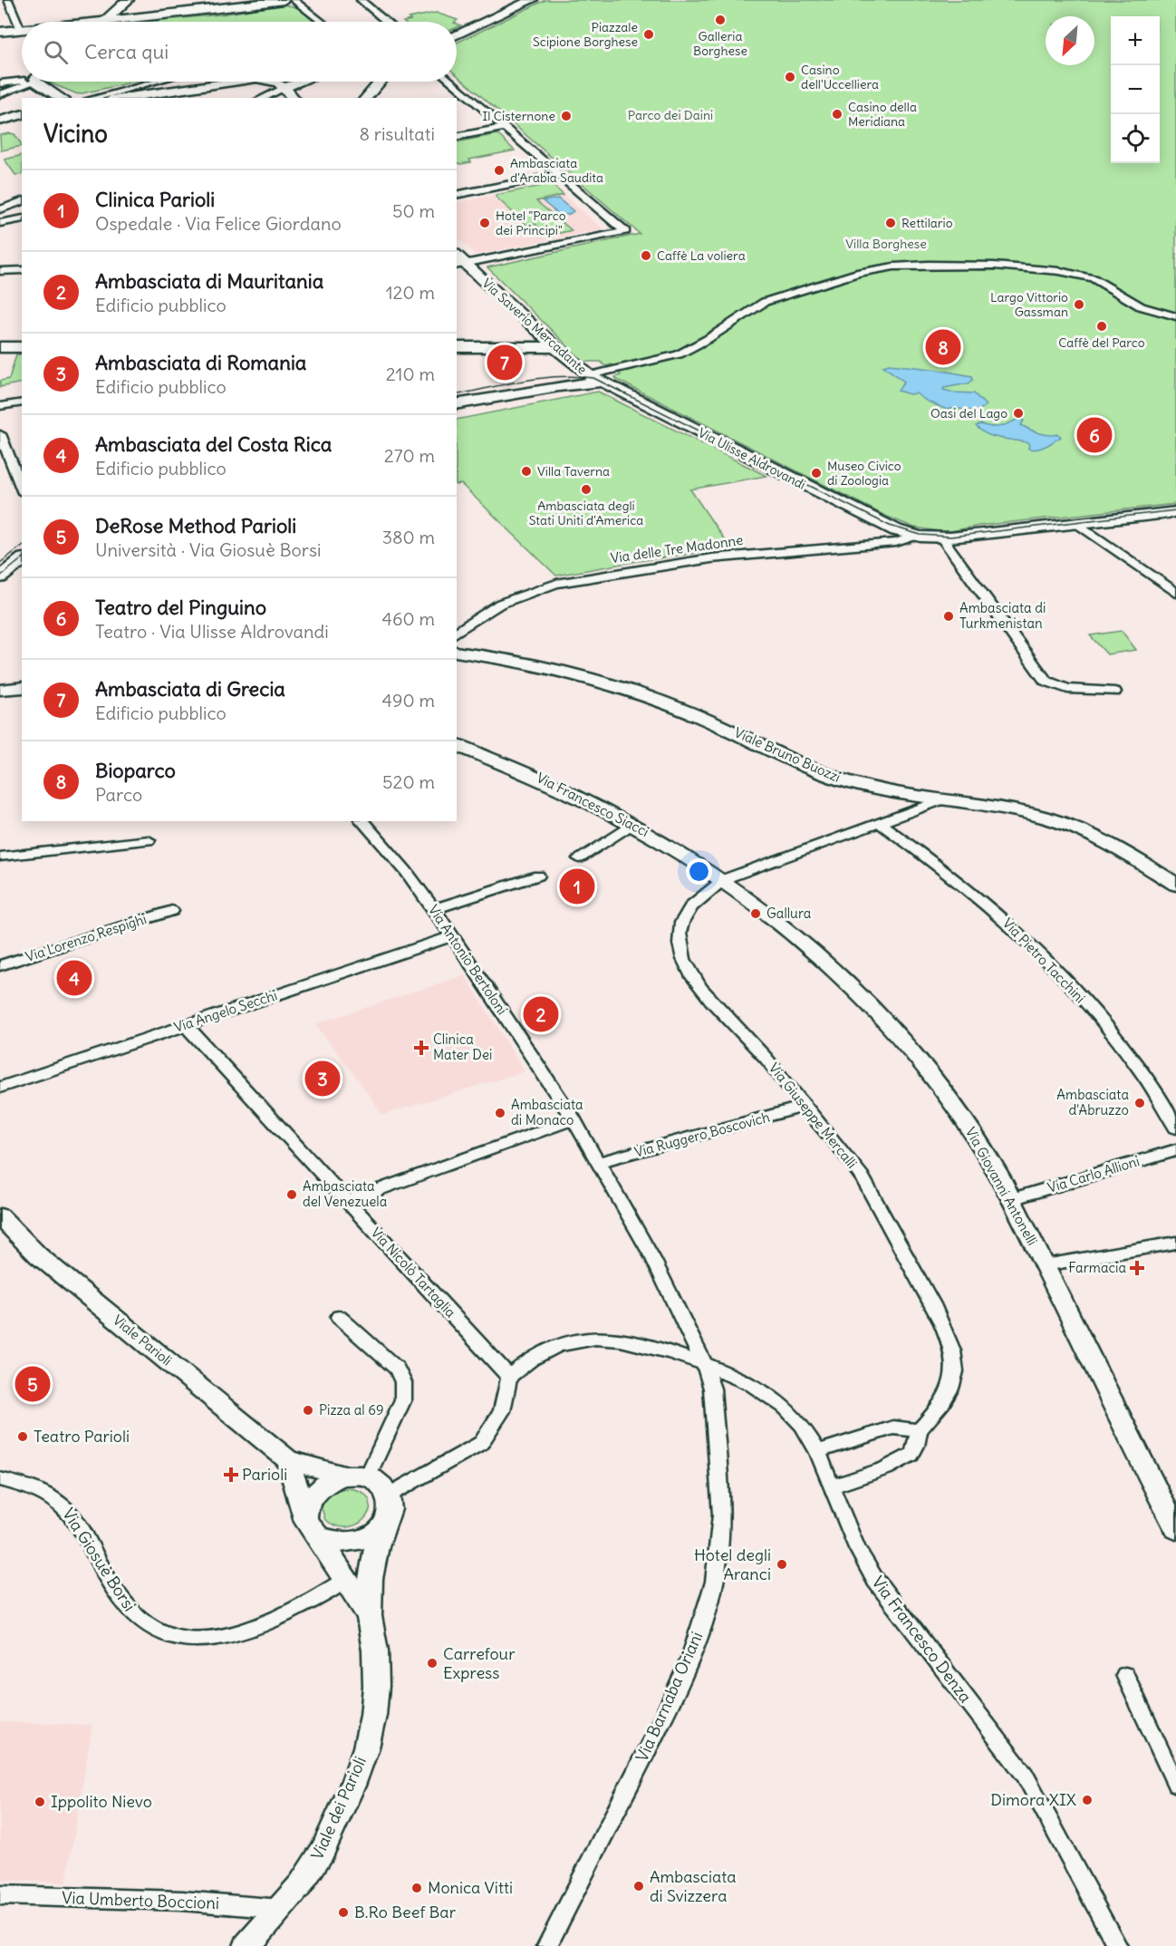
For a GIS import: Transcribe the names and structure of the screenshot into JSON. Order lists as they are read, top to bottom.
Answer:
{
  "streets": {
    "street": [
      "Via Saverio Mercadante",
      "Via Ulisse Aldrovandi",
      "Via delle Tre Madonne",
      "Viale Bruno Buozzi",
      "Via Francesco Siacci",
      "Via Lorenzo Respighi",
      "Via Antonio Bertoloni",
      "Via Pietro Tacchini",
      "Via Angelo Secchi",
      "Via Giuseppe Mercalli",
      "Via Ruggero Boscovich",
      "Via Carlo Allioni",
      "Via Giovanni Antonelli",
      "Via Nicolò Tartaglia",
      "Viale Parioli",
      "Via Giosuè Borsi",
      "Via Francesco Denza",
      "Via Barnaba Oriani",
      "Viale dei Parioli",
      "Via Umberto Boccioni"
    ]
  },
  "crossings": [
    ["Via Saverio Mercadante", "Via Ulisse Aldrovandi"],
    ["Via Ulisse Aldrovandi", "Via delle Tre Madonne"],
    ["Viale Bruno Buozzi", "Via Giuseppe Mercalli"],
    ["Via Francesco Siacci", "Via Giuseppe Mercalli"],
    ["Via Francesco Siacci", "Via Giovanni Antonelli"],
    ["Via Antonio Bertoloni", "Via Angelo Secchi"],
    ["Via Antonio Bertoloni", "Via Ruggero Boscovich"],
    ["Via Antonio Bertoloni", "Via Francesco Denza"],
    ["Via Antonio Bertoloni", "Via Barnaba Oriani"],
    ["Via Pietro Tacchini", "Via Giuseppe Mercalli"],
    ["Via Angelo Secchi", "Via Nicolò Tartaglia"],
    ["Via Giuseppe Mercalli", "Via Ruggero Boscovich"],
    ["Via Giuseppe Mercalli", "Via Giovanni Antonelli"],
    ["Via Carlo Allioni", "Via Giovanni Antonelli"],
    ["Via Nicolò Tartaglia", "Via Francesco Denza"],
    ["Via Francesco Denza", "Via Barnaba Oriani"],
    ["Viale dei Parioli", "Via Umberto Boccioni"]
  ],
  "parks": ["Parco dei Daini", "Villa Borghese"],
  "places": {
    "other": [
      "Galleria Borghese",
      "Piazzale Scipione Borghese",
      "Casino dell'Uccelliera",
      "Casino della Meridiana",
      "Il Cisternone",
      "Ambasciata d'Arabia Saudita",
      "Hotel \"Parco dei Principi\"",
      "Rettilario",
      "Caffè La voliera",
      "Largo Vittorio Gassman",
      "Caffè del Parco",
      "Oasi del Lago",
      "Villa Taverna",
      "Museo Civico di Zoologia",
      "Ambasciata degli Stati Uniti d'America",
      "Ambasciata di Turkmenistan",
      "Gallura",
      "Ambasciata d'Abruzzo",
      "Ambasciata di Monaco",
      "Ambasciata del Venezuela",
      "Pizza al 69",
      "Teatro Parioli",
      "Hotel degli Aranci",
      "Carrefour Express",
      "Dimora XIX",
      "Ippolito Nievo",
      "Ambasciata di Svizzera",
      "Monica Vitti",
      "B.Ro Beef Bar"
    ],
    "health": ["Clinica Mater Dei", "Farmacia", "Parioli"]
  },
  "north": "bottom left",
  "page": {
    "map_buttons": ["+", "−"],
    "search": "Cerca qui",
    "heading": ["Vicino", "8 risultati"],
    "list": [
      {
        "mark": "1",
        "name": "Clinica Parioli",
        "note": "Ospedale · Via Felice Giordano",
        "value": "50 m"
      },
      {
        "mark": "2",
        "name": "Ambasciata di Mauritania",
        "note": "Edificio pubblico",
        "value": "120 m"
      },
      {
        "mark": "3",
        "name": "Ambasciata di Romania",
        "note": "Edificio pubblico",
        "value": "210 m"
      },
      {
        "mark": "4",
        "name": "Ambasciata del Costa Rica",
        "note": "Edificio pubblico",
        "value": "270 m"
      },
      {
        "mark": "5",
        "name": "DeRose Method Parioli",
        "note": "Università · Via Giosuè Borsi",
        "value": "380 m"
      },
      {
        "mark": "6",
        "name": "Teatro del Pinguino",
        "note": "Teatro · Via Ulisse Aldrovandi",
        "value": "460 m"
      },
      {
        "mark": "7",
        "name": "Ambasciata di Grecia",
        "note": "Edificio pubblico",
        "value": "490 m"
      },
      {
        "mark": "8",
        "name": "Bioparco",
        "note": "Parco",
        "value": "520 m"
      }
    ],
    "pins": [
      "8",
      "7",
      "6",
      "1",
      "4",
      "2",
      "3",
      "5"
    ]
  }
}
